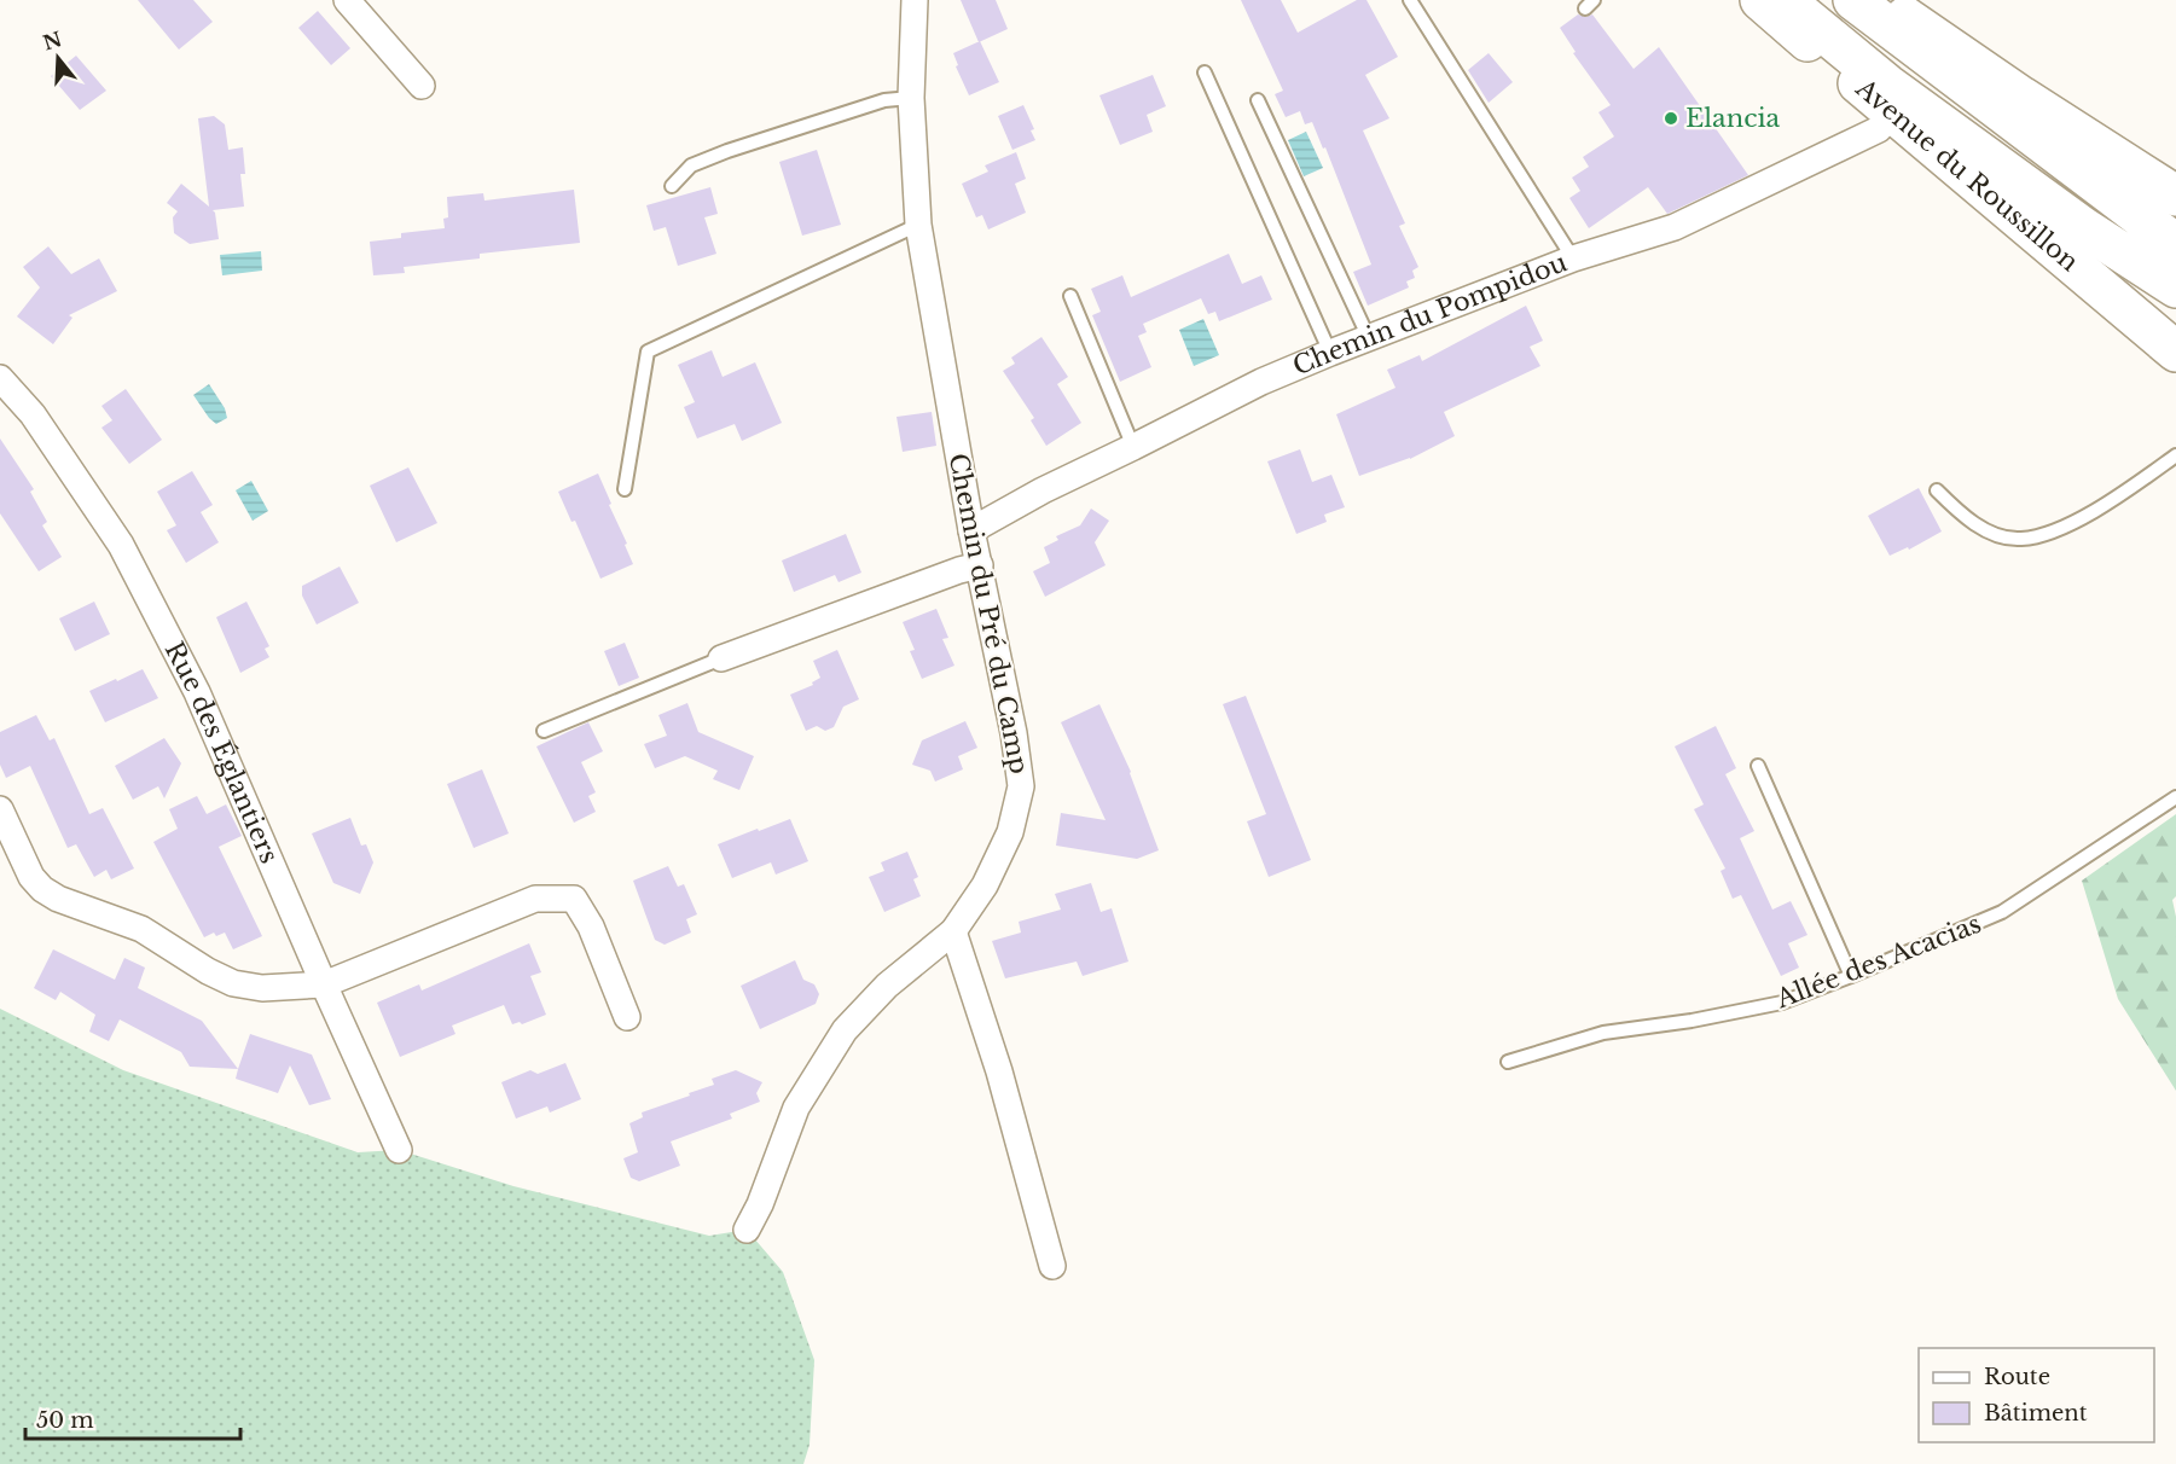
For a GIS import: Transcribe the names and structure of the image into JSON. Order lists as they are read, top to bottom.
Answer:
{
  "streets": {
    "main road": ["Avenue du Roussillon"],
    "street": ["Chemin du Pompidou", "Chemin du Pré du Camp", "Rue des Églantiers"],
    "lane": ["Allée des Acacias"]
  },
  "crossings": [
    ["Avenue du Roussillon", "Chemin du Pompidou"],
    ["Chemin du Pompidou", "Chemin du Pré du Camp"]
  ],
  "places": ["Elancia"],
  "legend": ["Route", "Bâtiment"],
  "scale_bar": "50 m",
  "north": "top"
}
